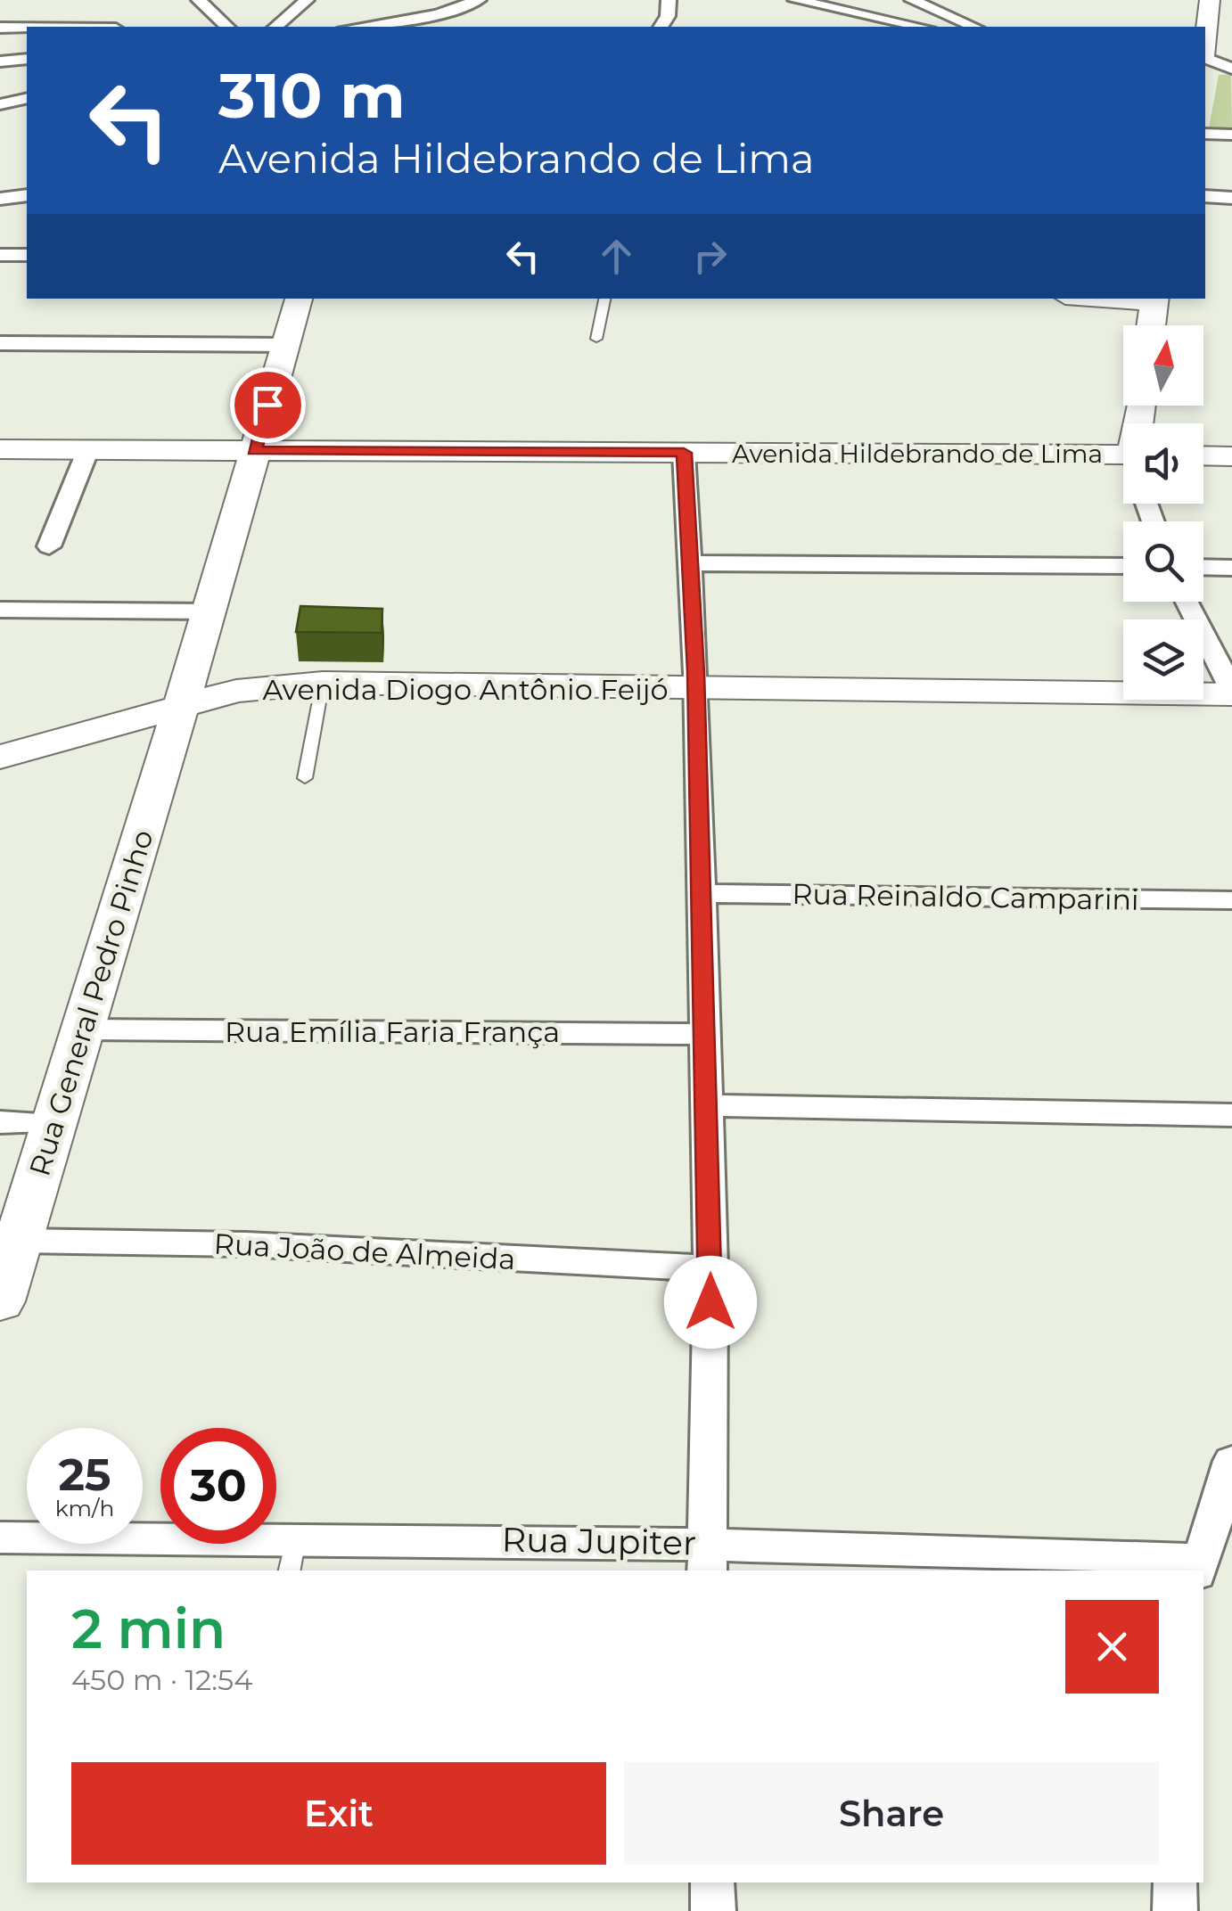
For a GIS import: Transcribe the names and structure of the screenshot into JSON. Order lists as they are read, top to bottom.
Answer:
{
  "streets": {
    "main road": ["Avenida Hildebrando de Lima", "Avenida Diogo Antônio Feijó", "Rua General Pedro Pinho"],
    "street": [
      "Rua Reinaldo Camparini",
      "Rua Emília Faria França",
      "Rua João de Almeida",
      "Rua Jupiter"
    ]
  },
  "crossings": [
    ["Avenida Hildebrando de Lima", "Rua General Pedro Pinho"],
    ["Avenida Diogo Antônio Feijó", "Rua General Pedro Pinho"],
    ["Rua General Pedro Pinho", "Rua Emília Faria França"],
    ["Rua General Pedro Pinho", "Rua João de Almeida"]
  ],
  "north": "top",
  "page": {
    "turn": ["310 m", "Avenida Hildebrando de Lima"],
    "speed": "25 km/h",
    "limit": "30",
    "heading": ["2 min", "450 m · 12:54"],
    "buttons": ["Exit", "Share"]
  }
}
